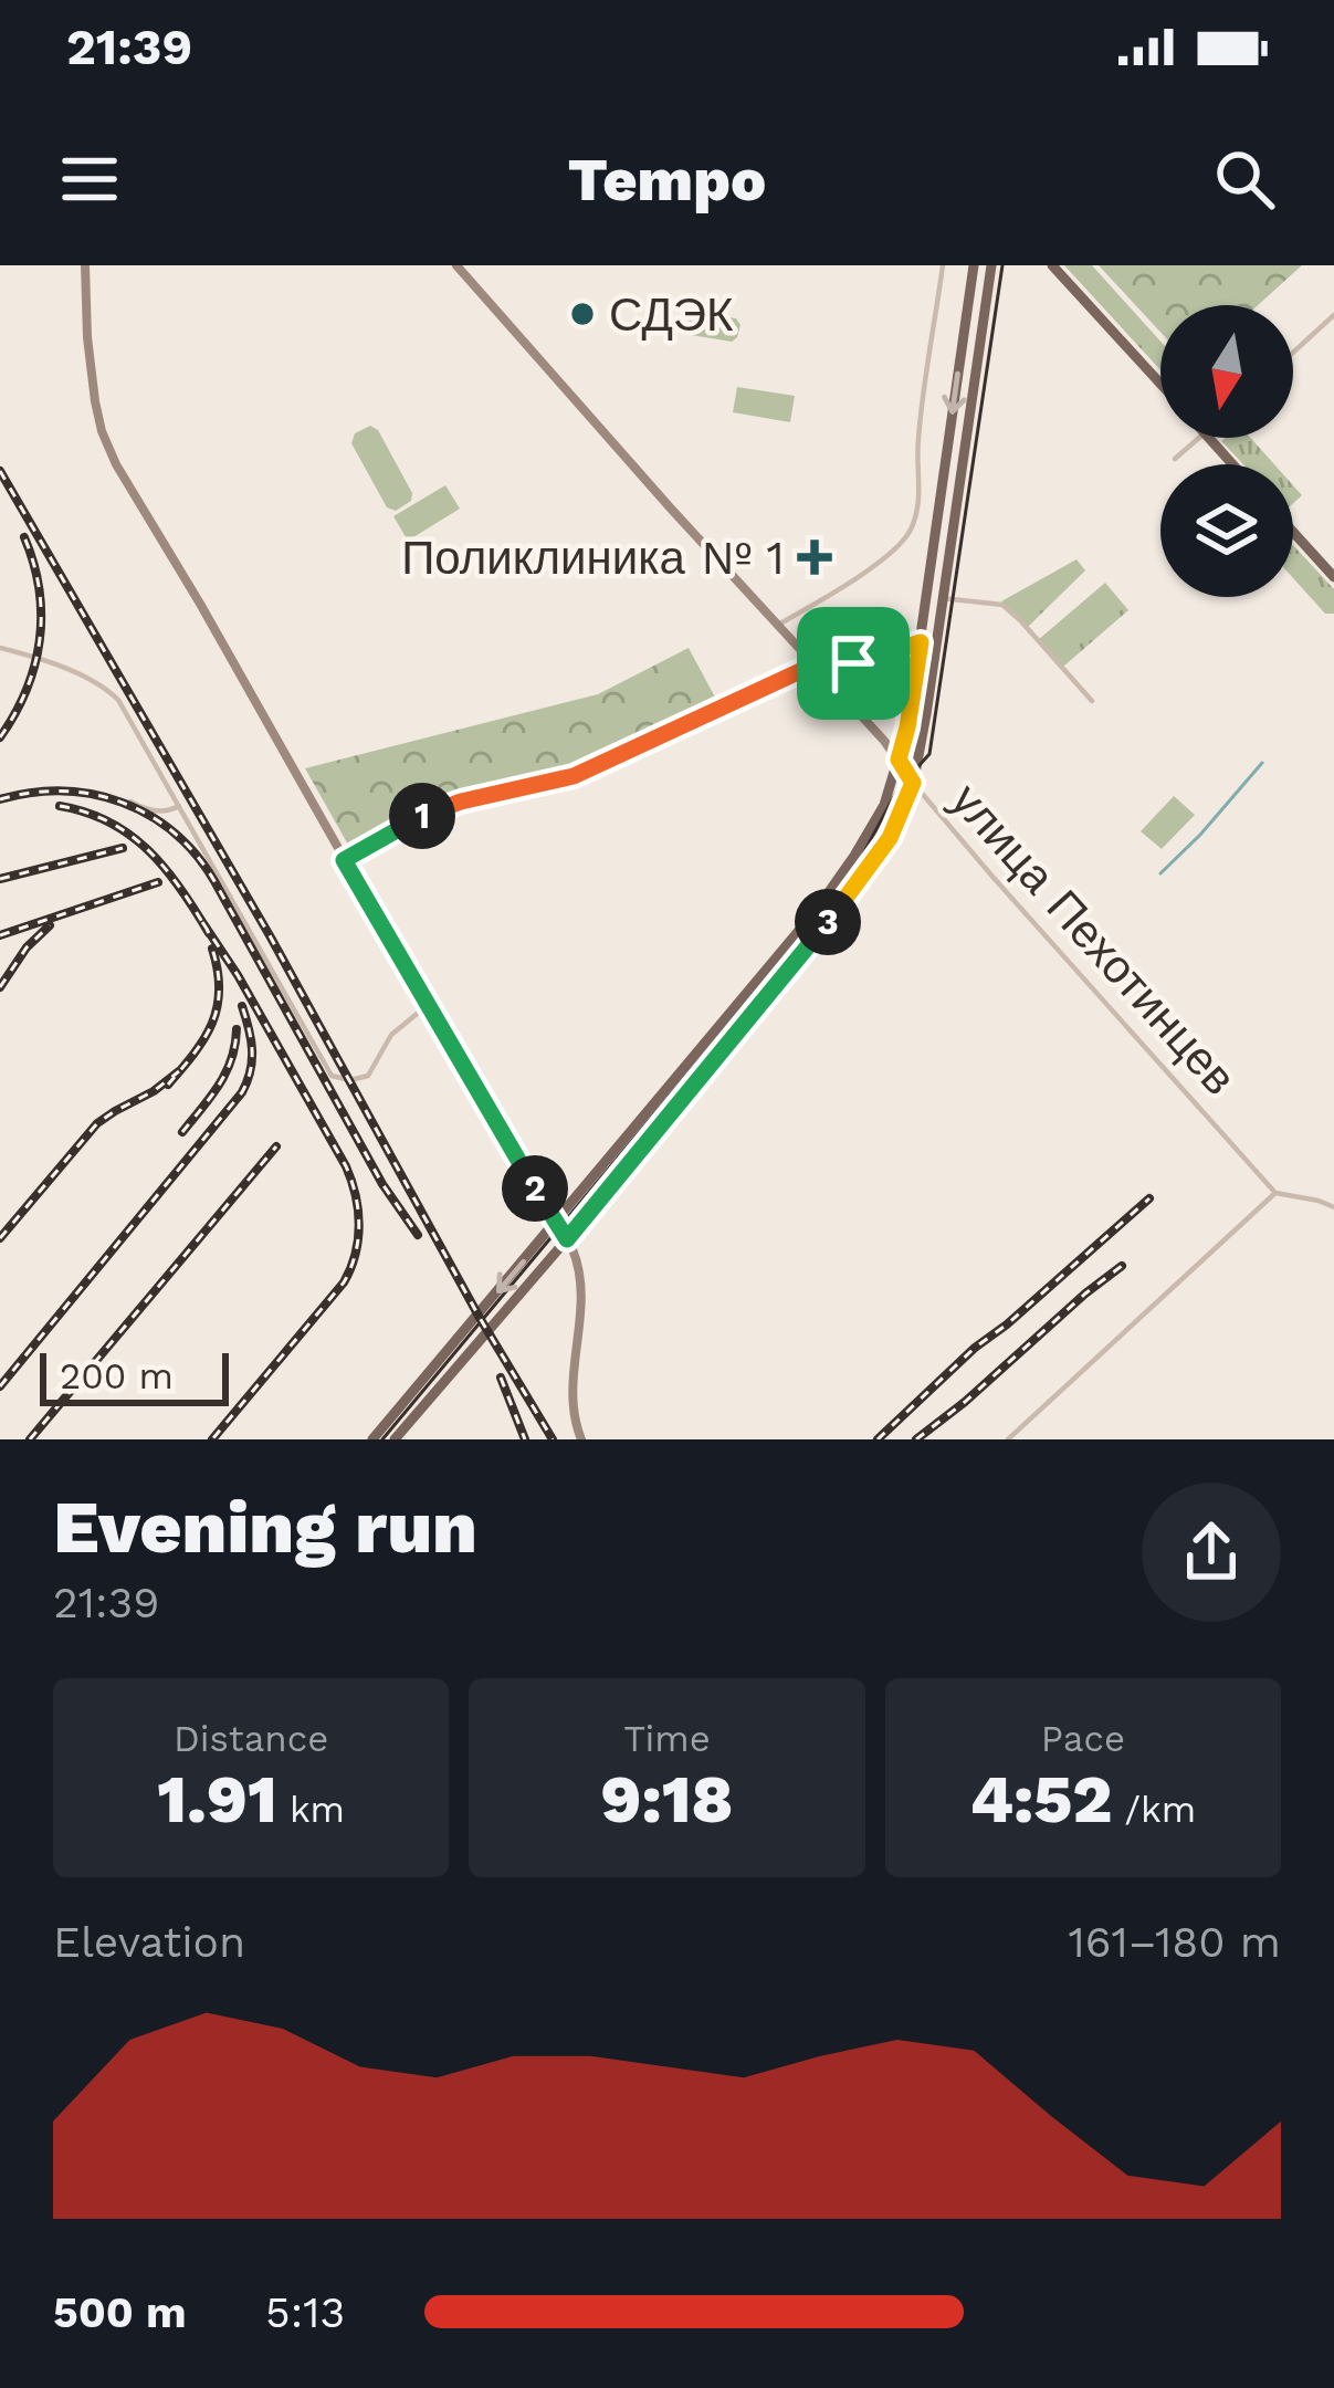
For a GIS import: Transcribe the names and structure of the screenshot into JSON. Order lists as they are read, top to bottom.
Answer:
{
  "streets": {
    "main road": ["улица Пехотинцев"]
  },
  "places": {
    "other": ["СДЭК"],
    "health": ["Поликлиника № 1"]
  },
  "scale_bar": "200 m",
  "north": "bottom",
  "page": {
    "status": "21:39",
    "header": "Tempo",
    "pins": ["1", "3", "2"],
    "scale": "200 m",
    "heading": ["Evening run", "21:39"],
    "stats": [
      ["Distance", "1.91 km"],
      ["Time", "9:18"],
      ["Pace", "4:52 /km"]
    ],
    "chart": ["Elevation", "161–180 m"],
    "list": [
      {
        "name": "500 m",
        "note": "5:13"
      }
    ]
  }
}
